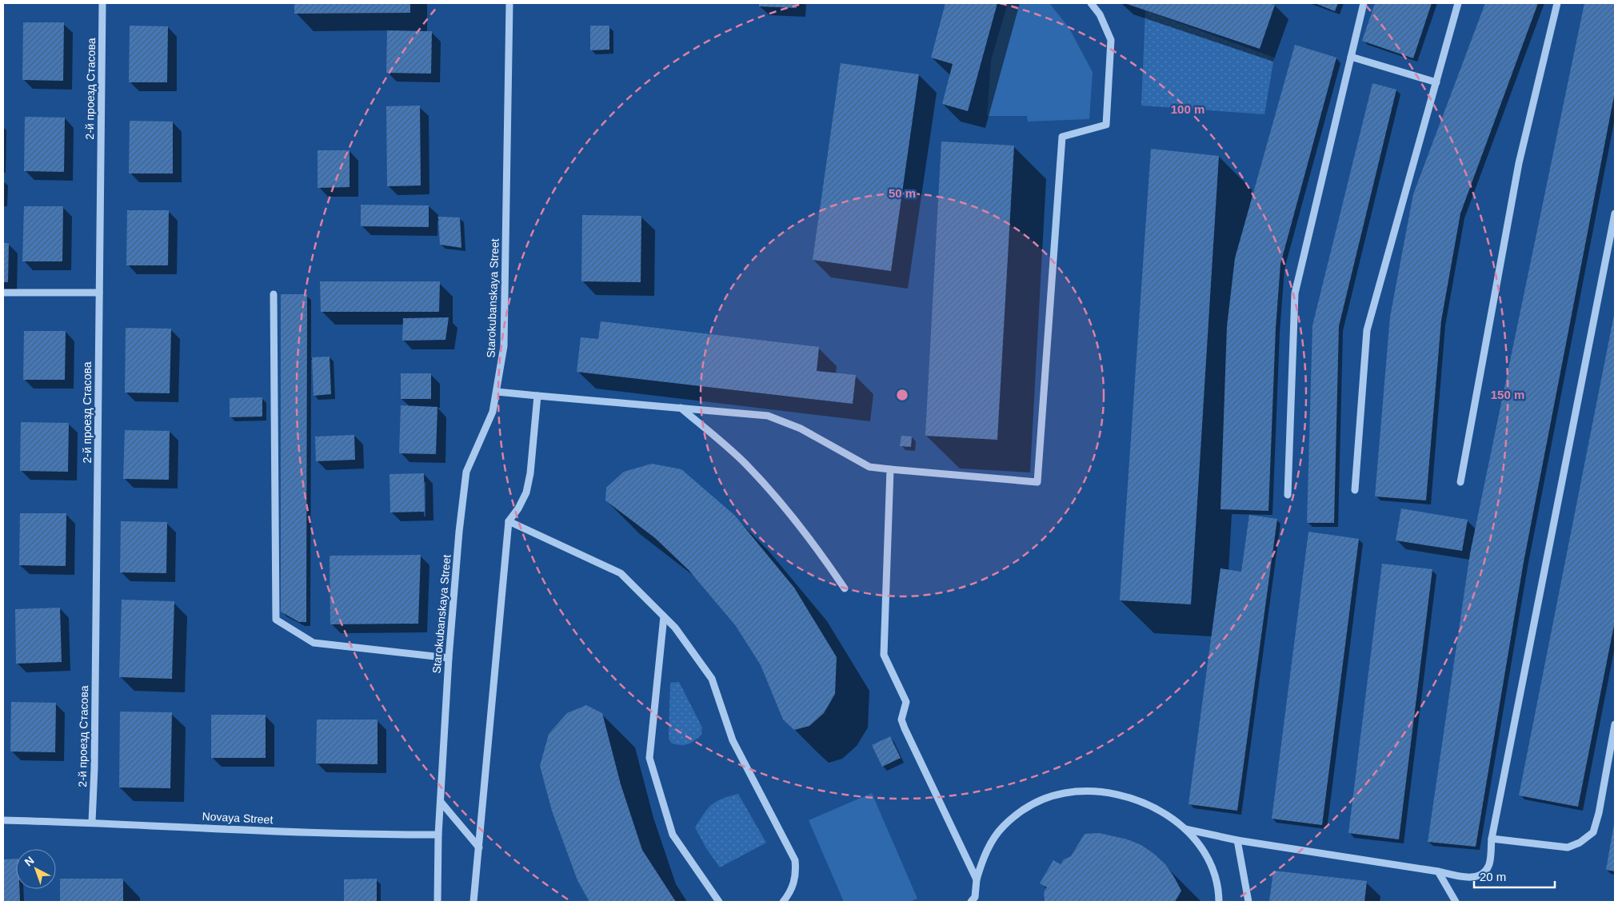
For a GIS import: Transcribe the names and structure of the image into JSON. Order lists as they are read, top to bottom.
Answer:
{
  "streets": {
    "street": ["2-й проезд Стасова", "Starokubanskaya Street", "Novaya Street"]
  },
  "crossings": [
    ["2-й проезд Стасова", "Novaya Street"]
  ],
  "scale_bar": "20 m",
  "north": "top left",
  "rings": ["100 m", "50 m", "150 m"]
}
